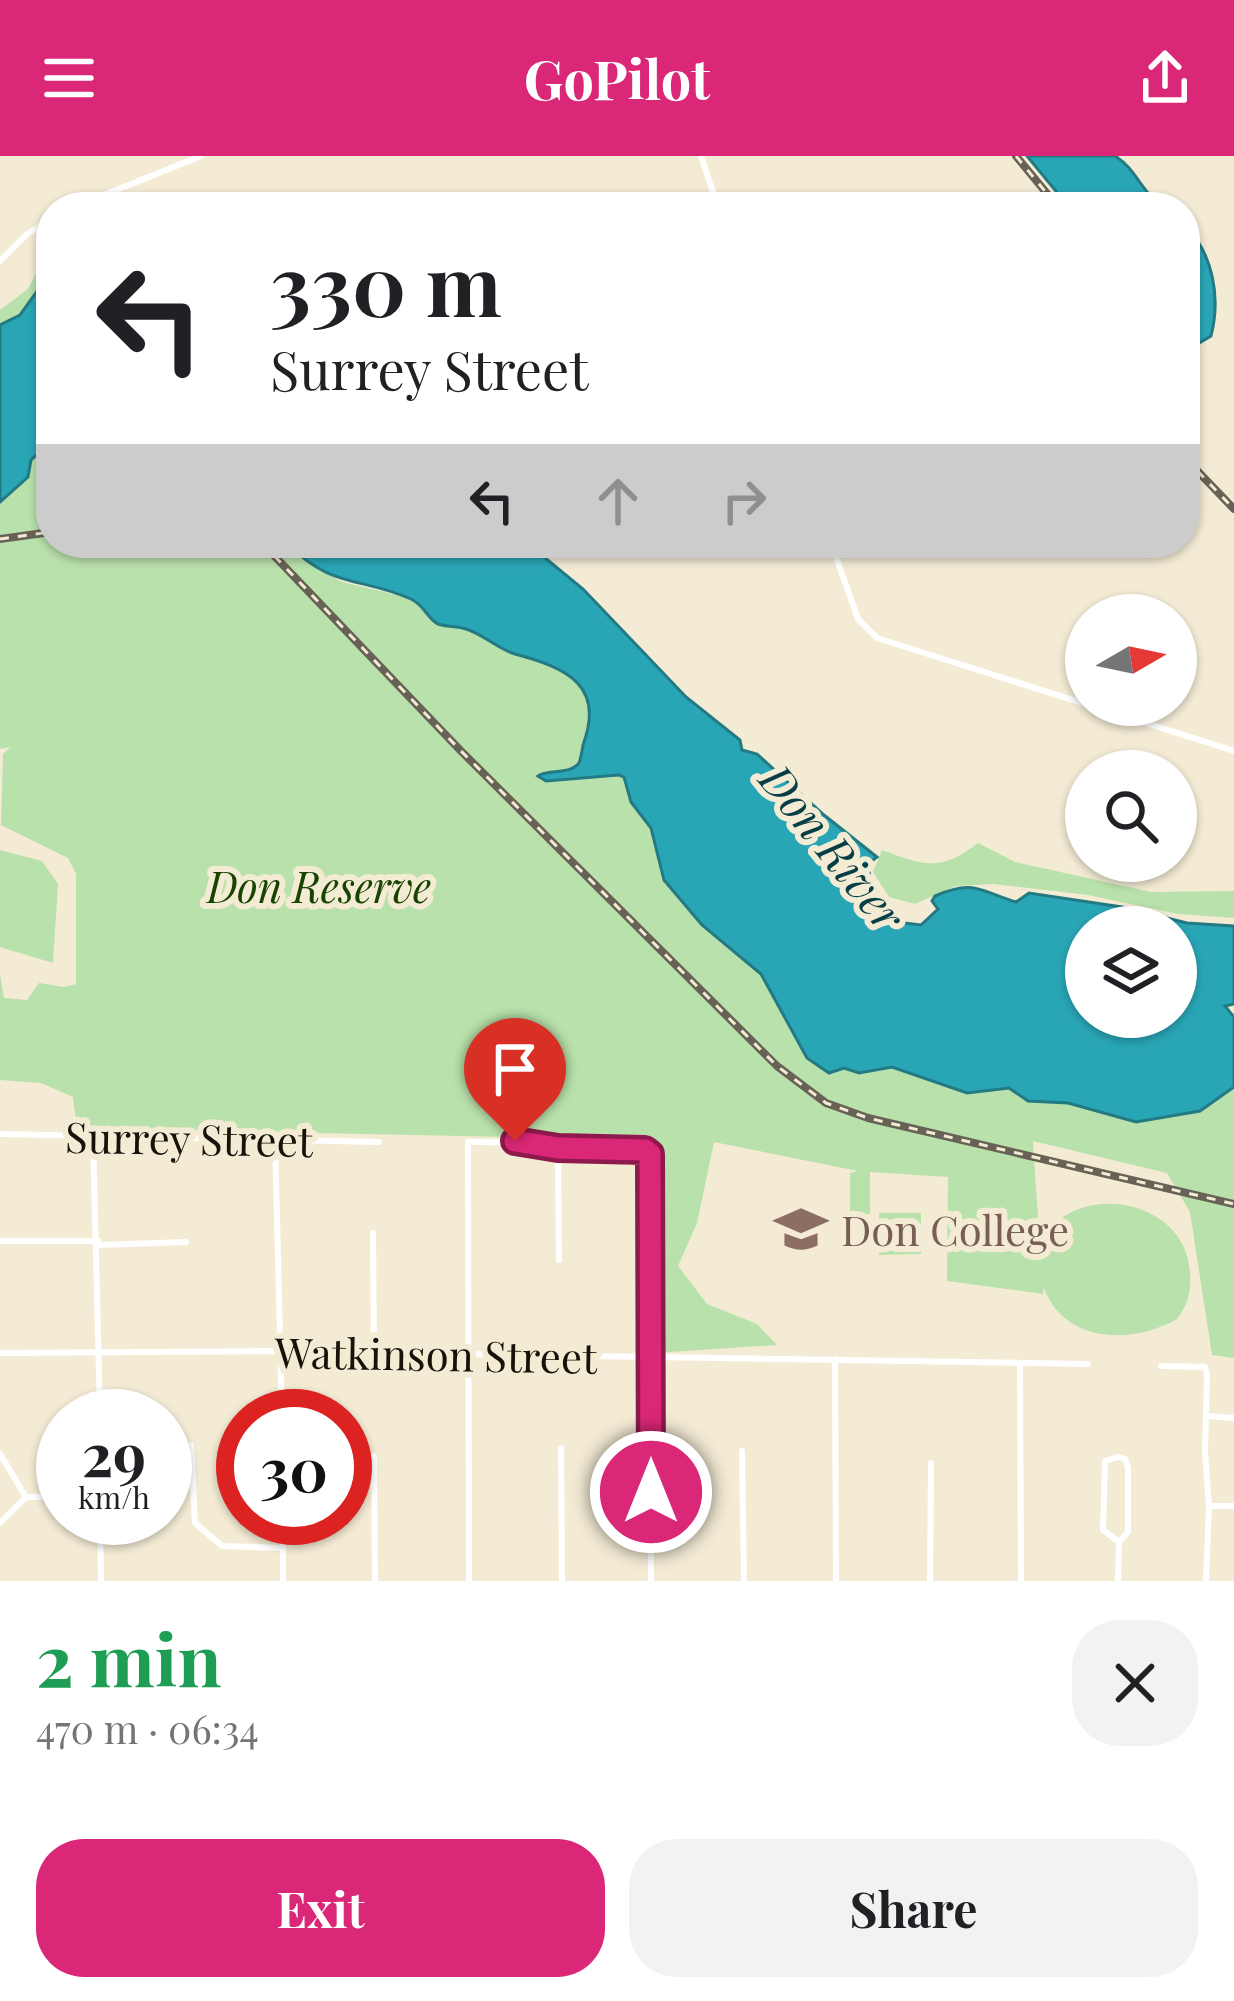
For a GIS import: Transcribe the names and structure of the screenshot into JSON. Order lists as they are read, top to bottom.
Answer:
{
  "streets": {
    "street": ["Surrey Street", "Watkinson Street"]
  },
  "water": ["Don River"],
  "parks": ["Don Reserve"],
  "places": {
    "school or university": ["Don College"]
  },
  "north": "right",
  "page": {
    "header": "GoPilot",
    "turn": ["330 m", "Surrey Street"],
    "speed": "29 km/h",
    "limit": "30",
    "heading": ["2 min", "470 m · 06:34"],
    "buttons": ["Exit", "Share"]
  }
}
